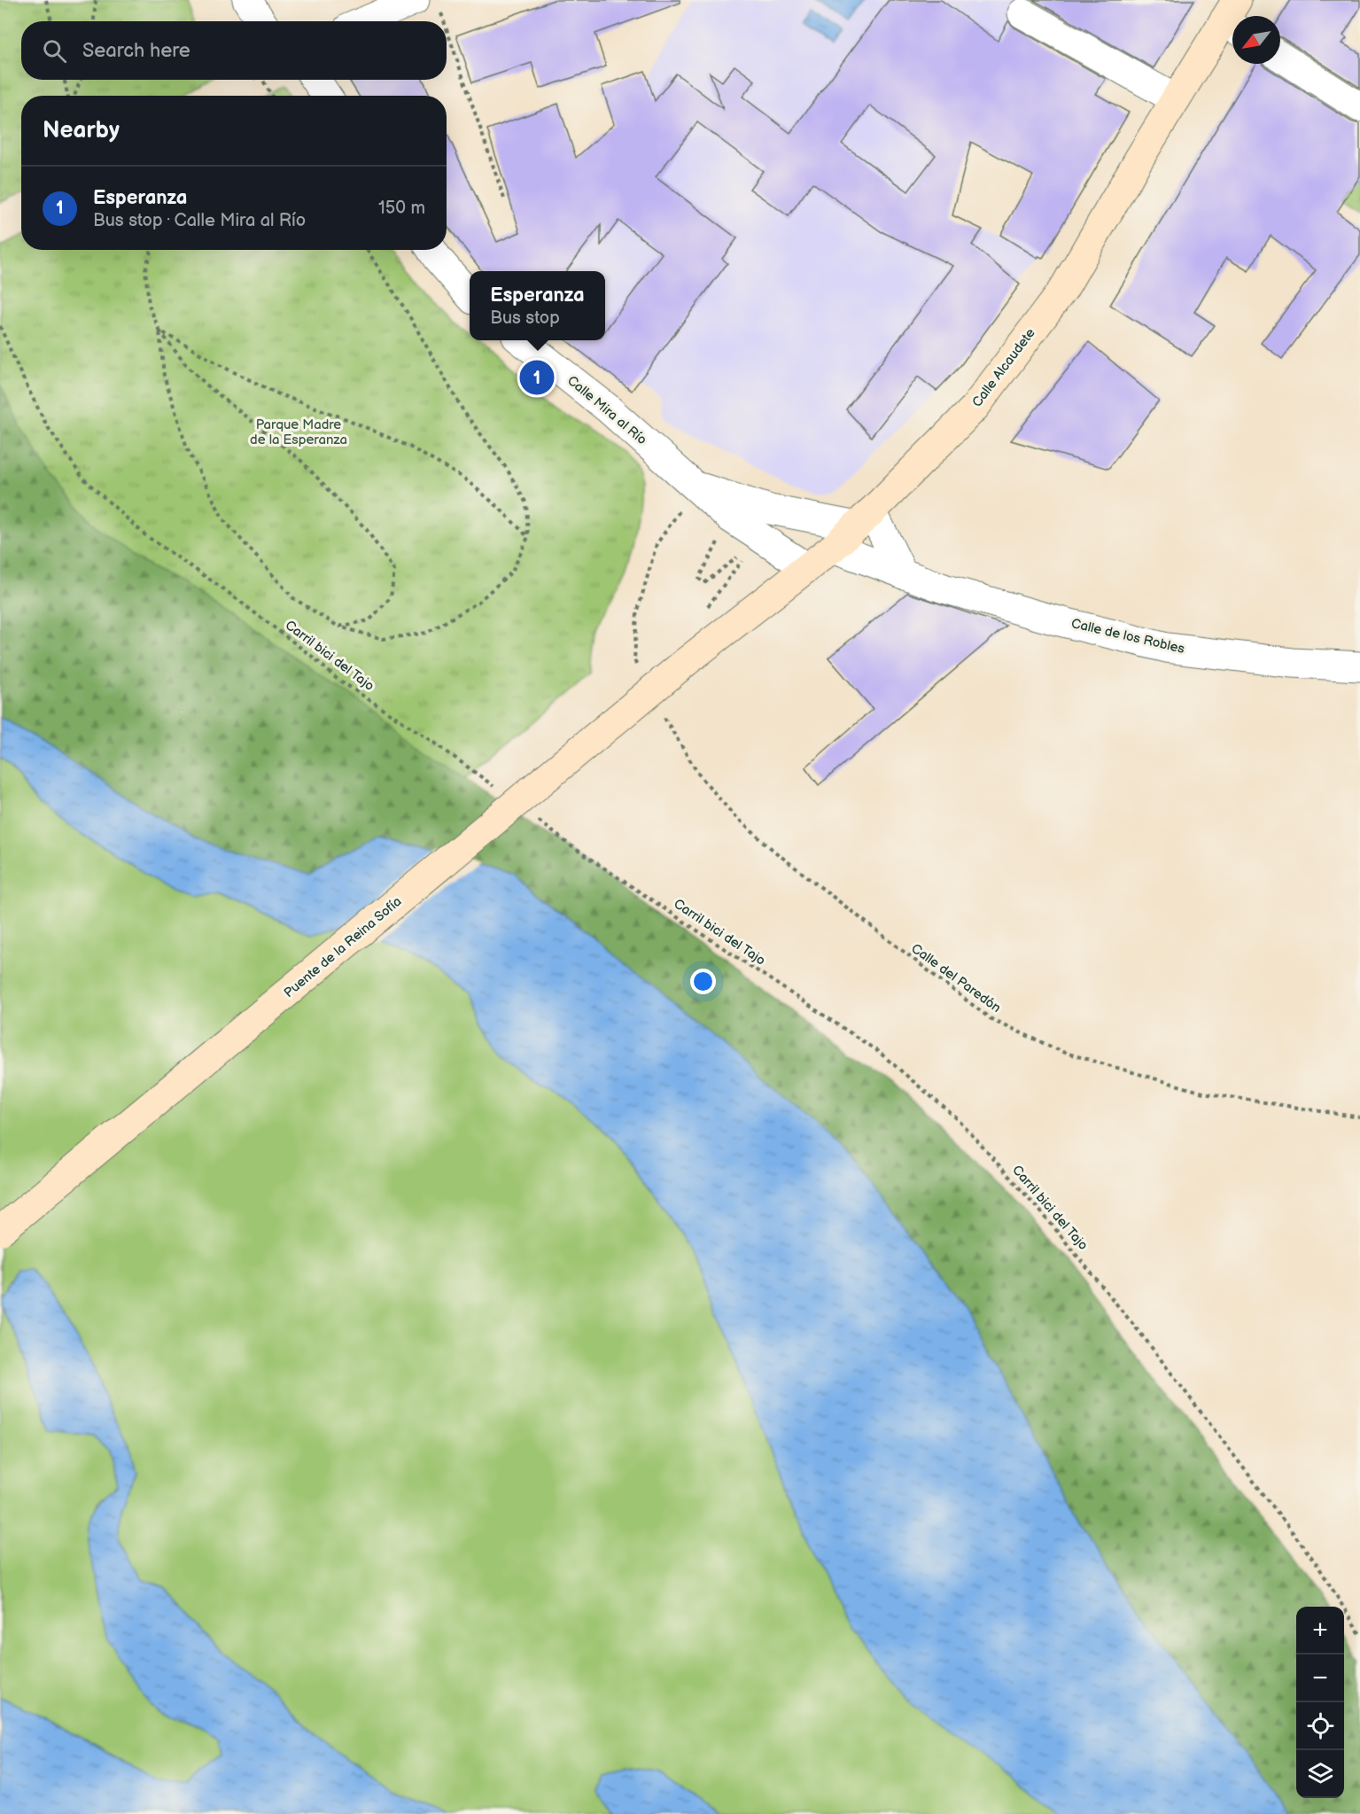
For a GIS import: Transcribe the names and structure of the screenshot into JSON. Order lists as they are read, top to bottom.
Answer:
{
  "streets": {
    "main road": ["Calle Alcaudete", "Puente de la Reina Sofía"],
    "street": ["Calle Mira al Río", "Calle de los Robles"],
    "path": ["Carril bici del Tajo", "Calle del Paredón"]
  },
  "crossings": [
    ["Calle Alcaudete", "Calle Mira al Río"],
    ["Calle Alcaudete", "Calle de los Robles"],
    ["Calle Alcaudete", "Puente de la Reina Sofía"]
  ],
  "parks": ["Parque Madre de la Esperanza"],
  "north": "bottom left",
  "page": {
    "search": "Search here",
    "heading": "Nearby",
    "list": [
      {
        "mark": "1",
        "name": "Esperanza",
        "note": "Bus stop · Calle Mira al Río",
        "value": "150 m"
      }
    ],
    "popup": ["Esperanza", "Bus stop"],
    "pins": "1",
    "map_buttons": ["+", "−"]
  }
}
